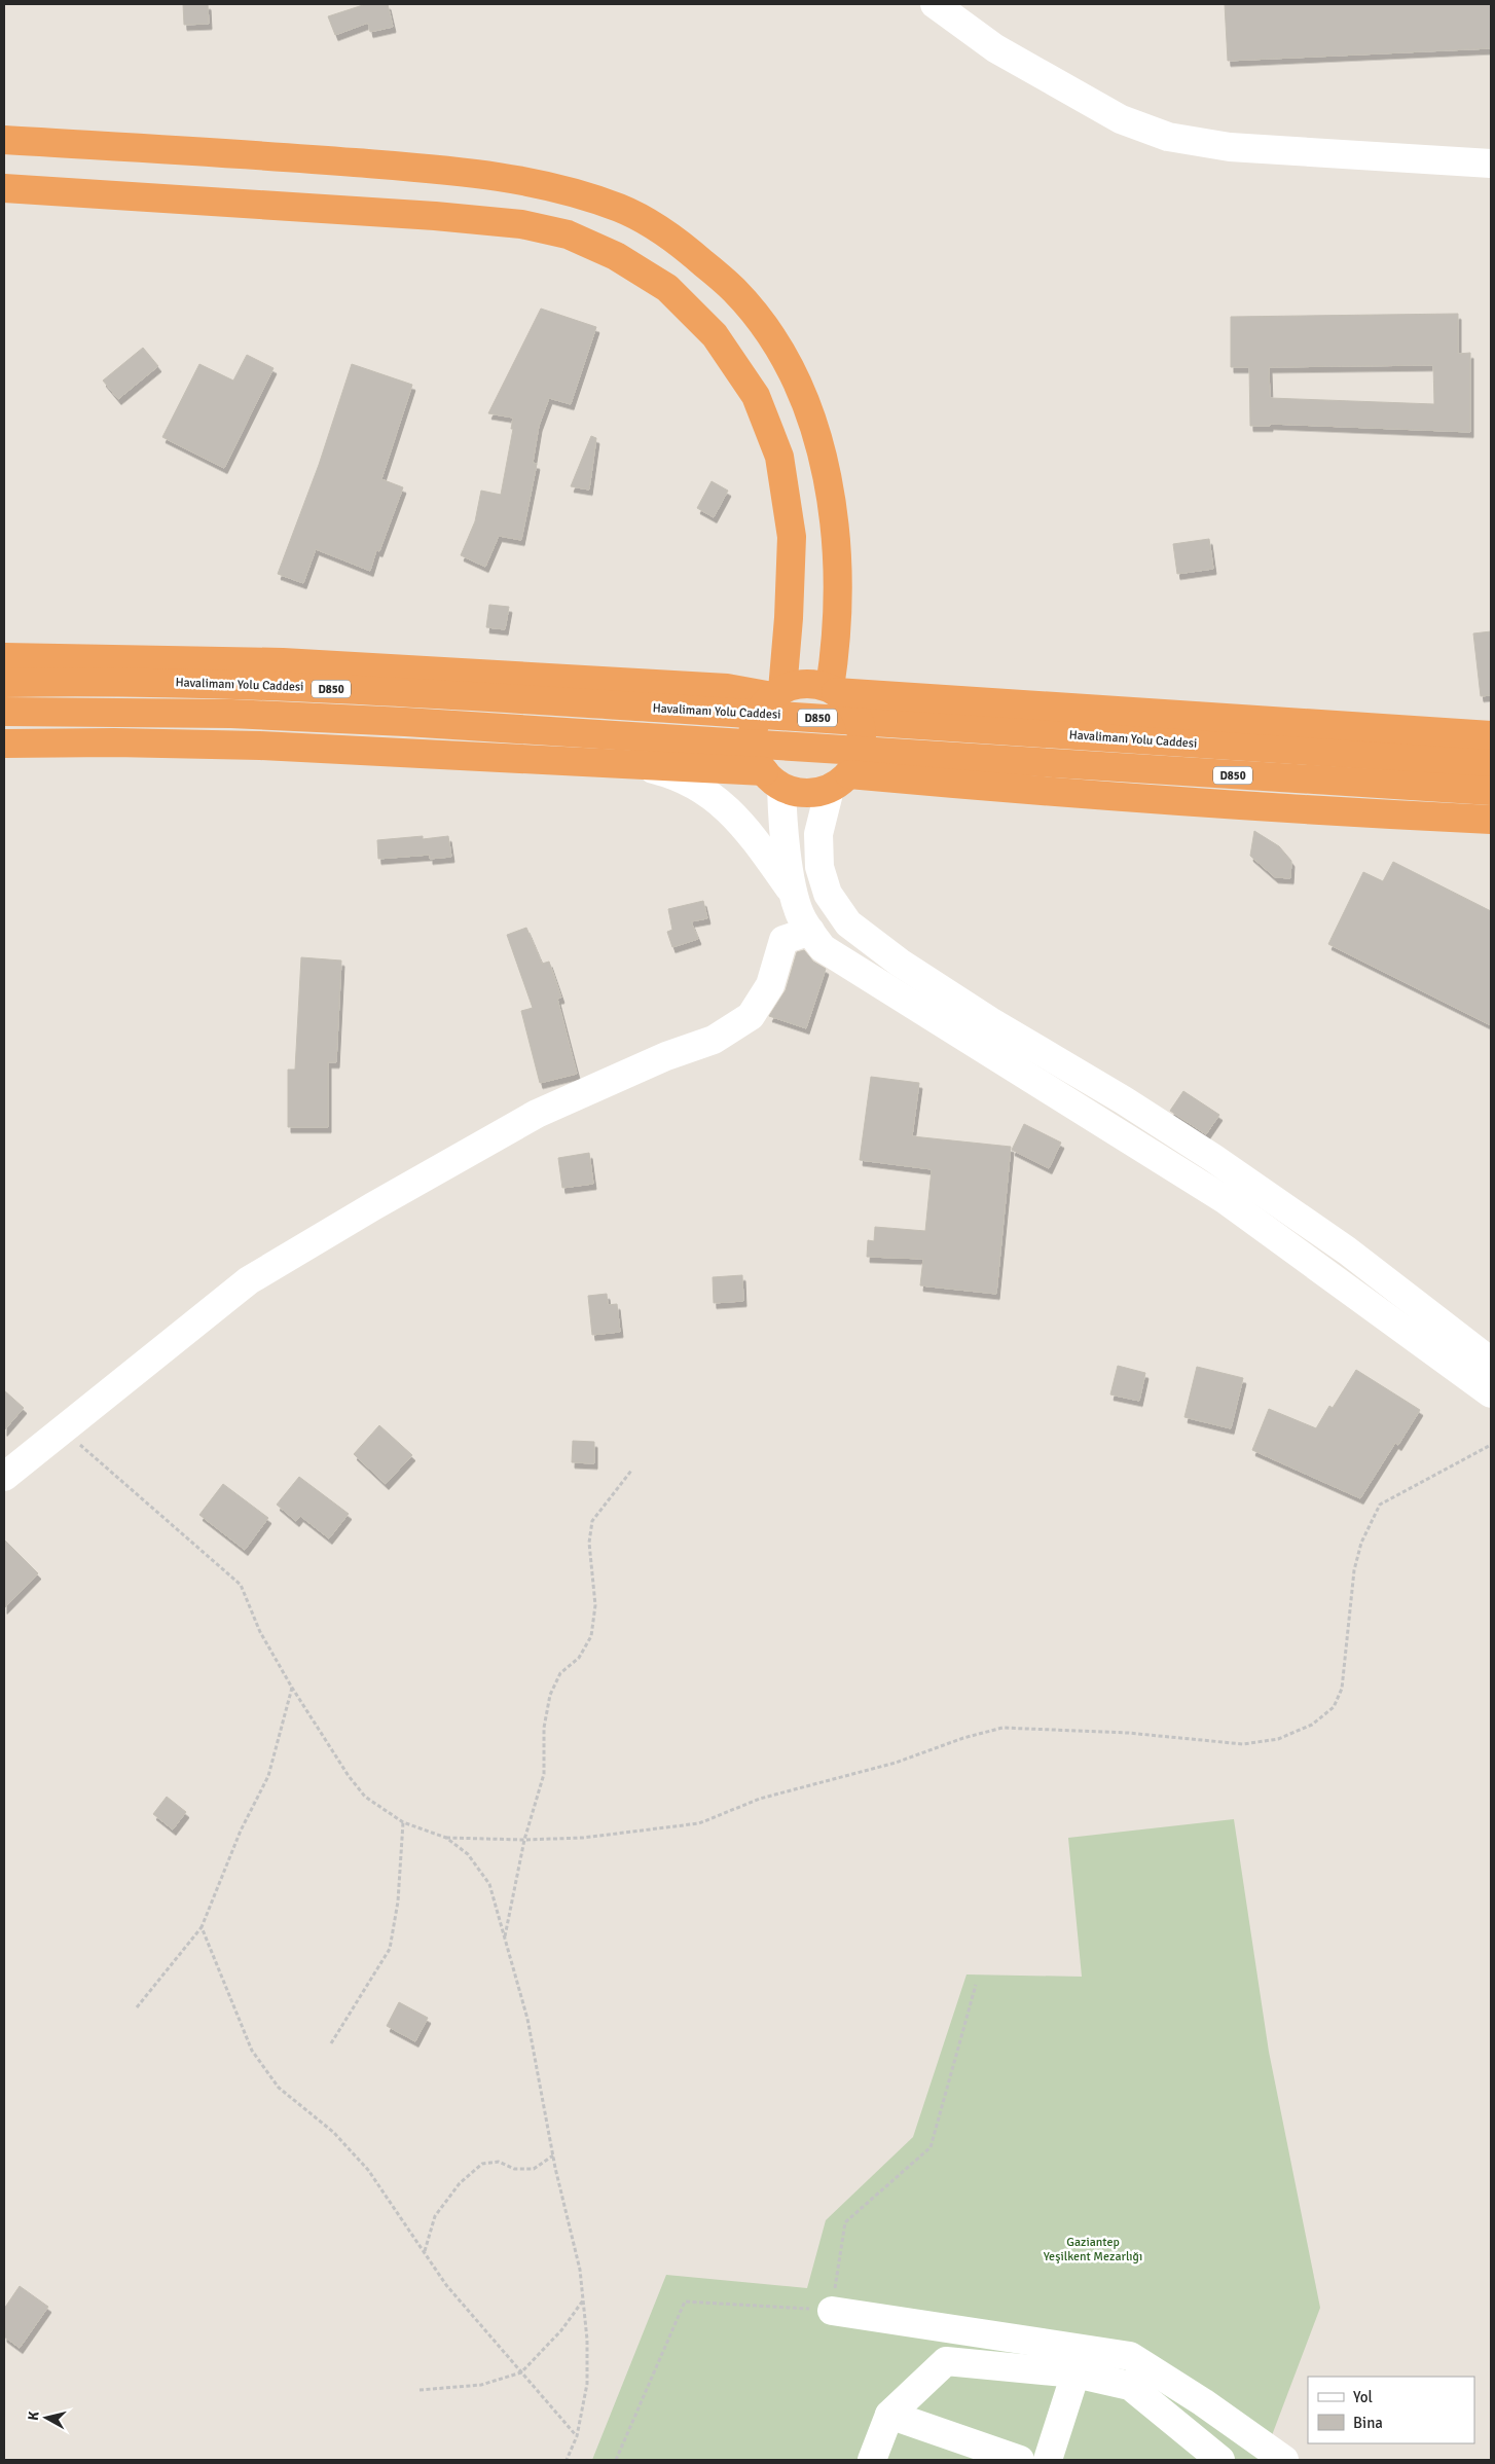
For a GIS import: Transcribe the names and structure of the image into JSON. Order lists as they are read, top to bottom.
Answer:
{
  "streets": {
    "highway": ["Havalimanı Yolu Caddesi", "D850"]
  },
  "parks": ["Gaziantep Yeşilkent Mezarlığı"],
  "legend": ["Yol", "Bina"],
  "north": "left"
}
